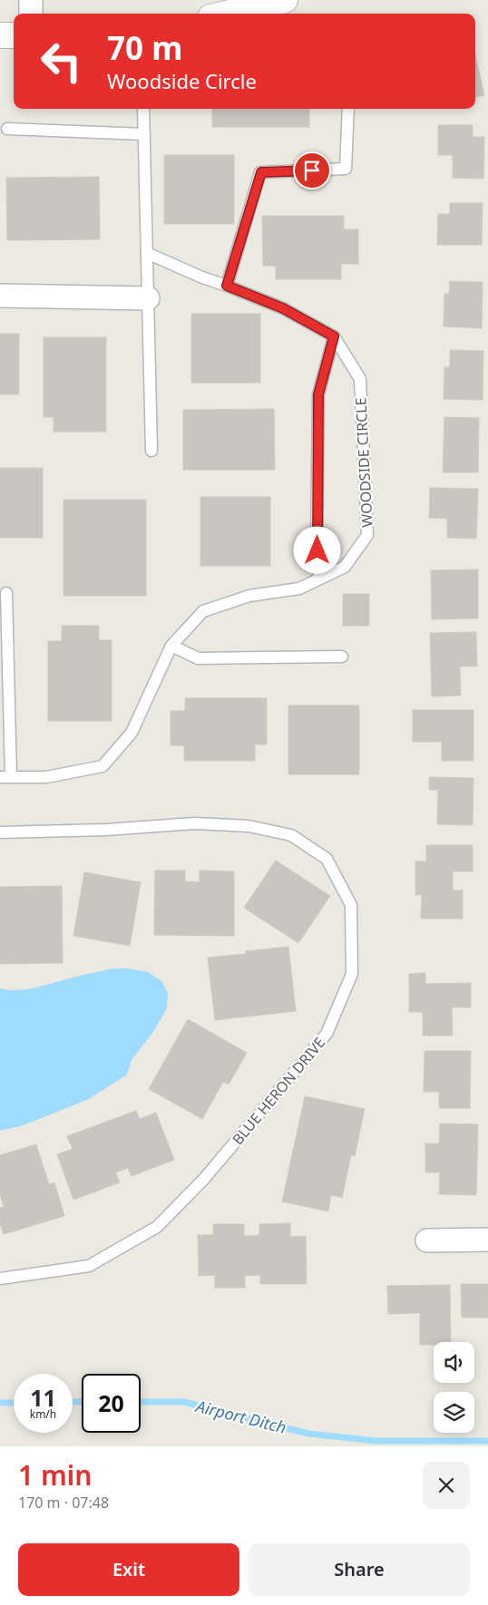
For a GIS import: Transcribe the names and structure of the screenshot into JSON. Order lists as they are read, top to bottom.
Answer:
{
  "streets": {
    "lane": ["WOODSIDE CIRCLE", "BLUE HERON DRIVE"]
  },
  "water": ["Airport Ditch"],
  "page": {
    "turn": ["70 m", "Woodside Circle"],
    "speed": "11 km/h",
    "limit": "20",
    "heading": ["1 min", "170 m · 07:48"],
    "buttons": ["Exit", "Share"]
  }
}
